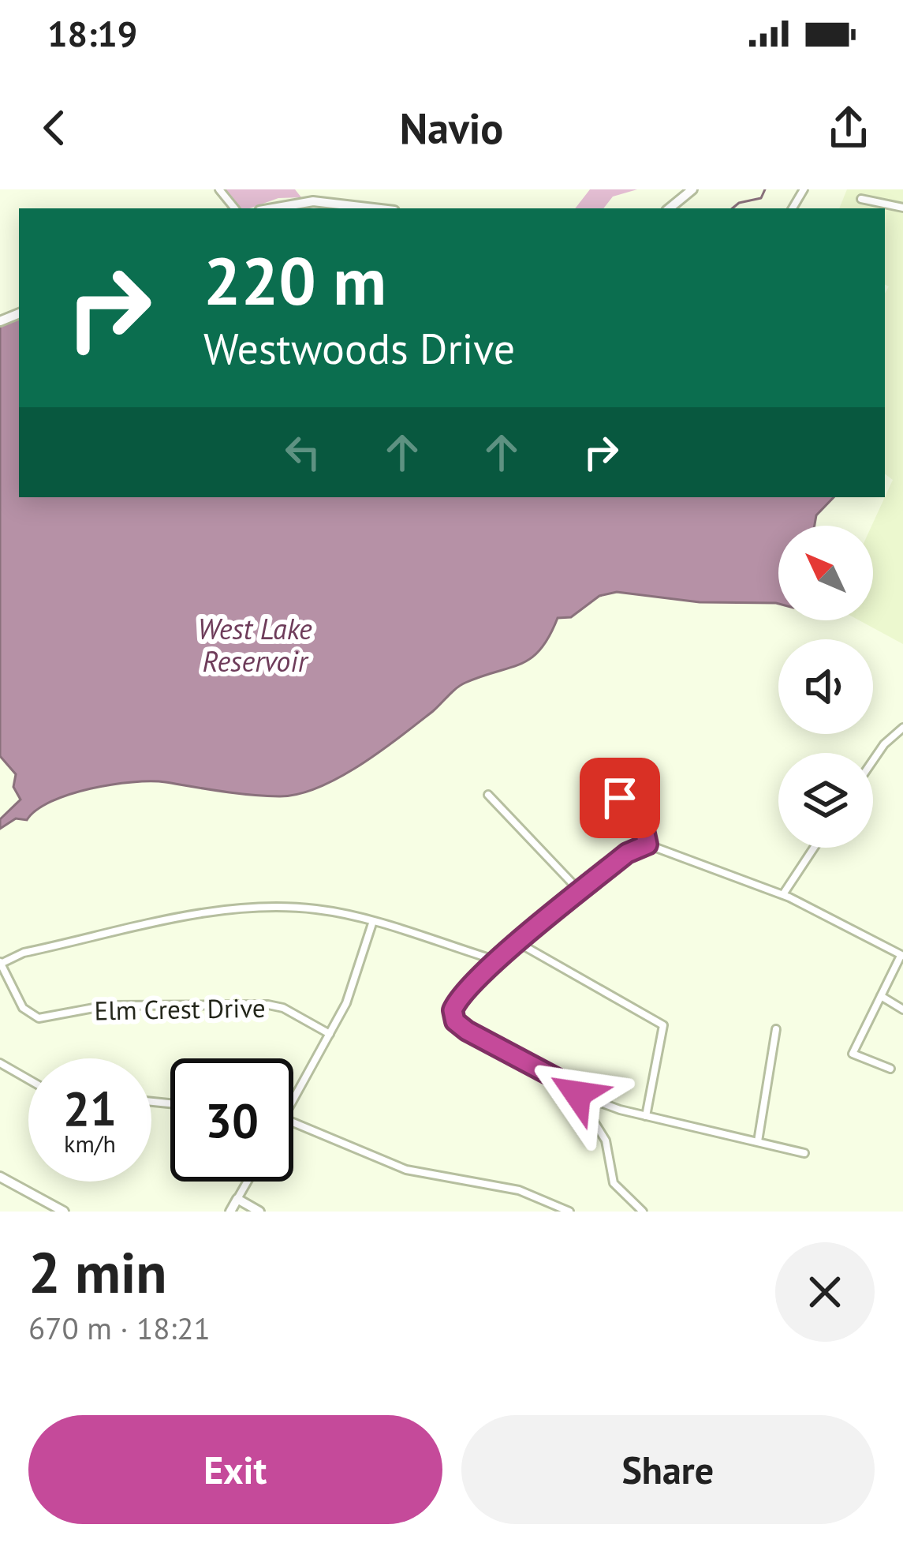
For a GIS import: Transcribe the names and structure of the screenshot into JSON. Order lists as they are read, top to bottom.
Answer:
{
  "streets": {
    "street": ["Elm Crest Drive"]
  },
  "water": ["West Lake Reservoir"],
  "north": "top left",
  "page": {
    "status": "18:19",
    "header": "Navio",
    "turn": ["220 m", "Westwoods Drive"],
    "speed": "21 km/h",
    "limit": "30",
    "heading": ["2 min", "670 m · 18:21"],
    "buttons": ["Exit", "Share"]
  }
}
